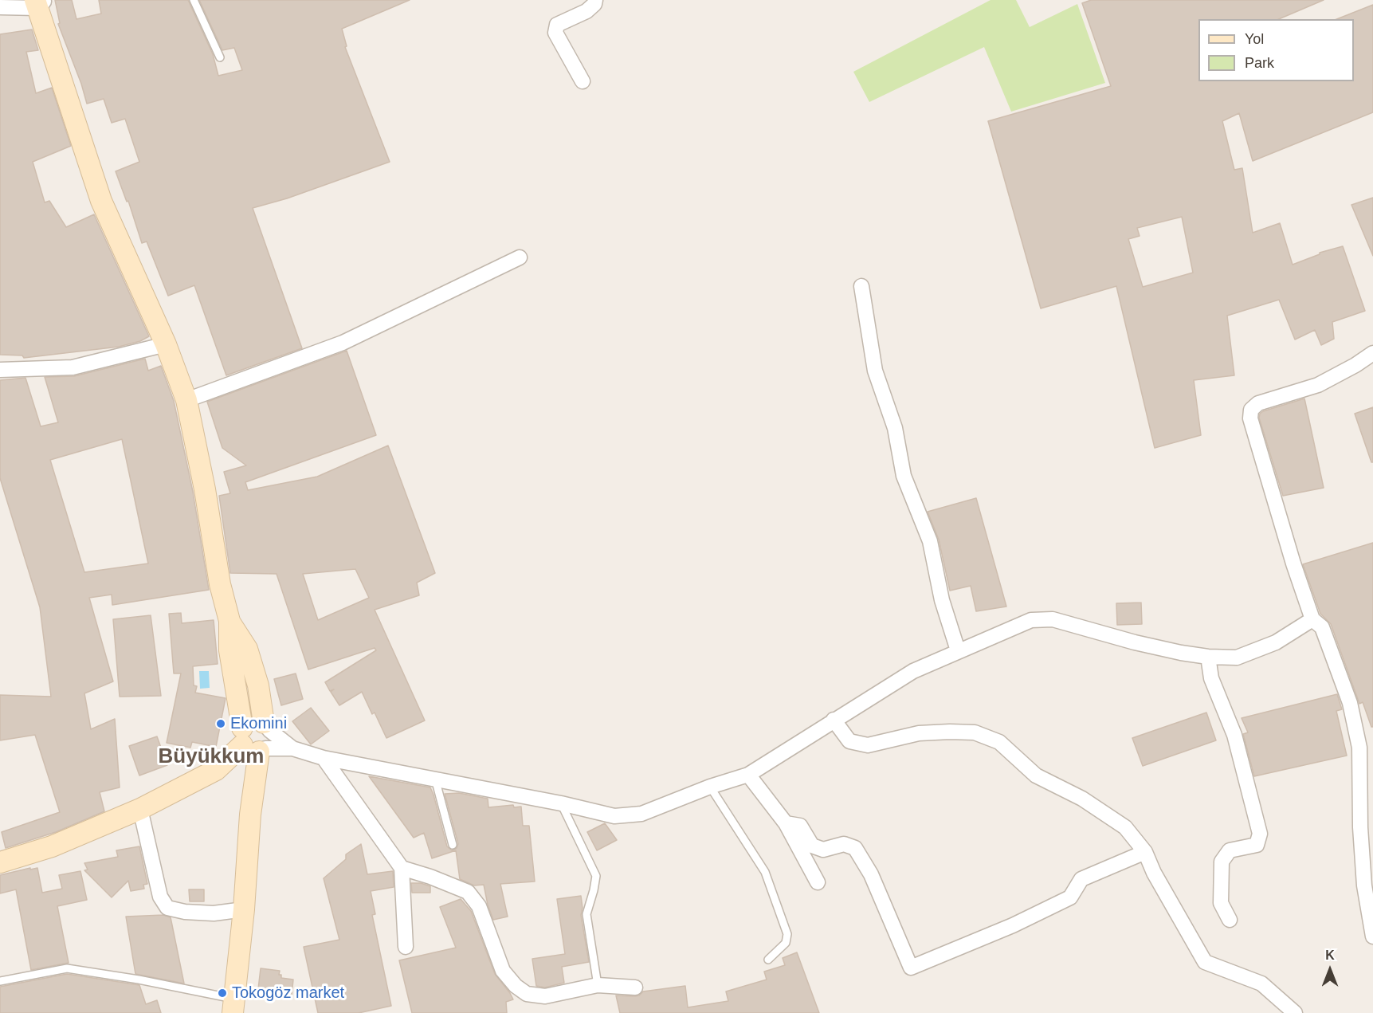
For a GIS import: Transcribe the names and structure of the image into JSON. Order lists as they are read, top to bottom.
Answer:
{
  "districts": ["Büyükkum"],
  "places": ["Ekomini", "Tokogöz market"],
  "legend": ["Yol", "Park"],
  "north": "top"
}
